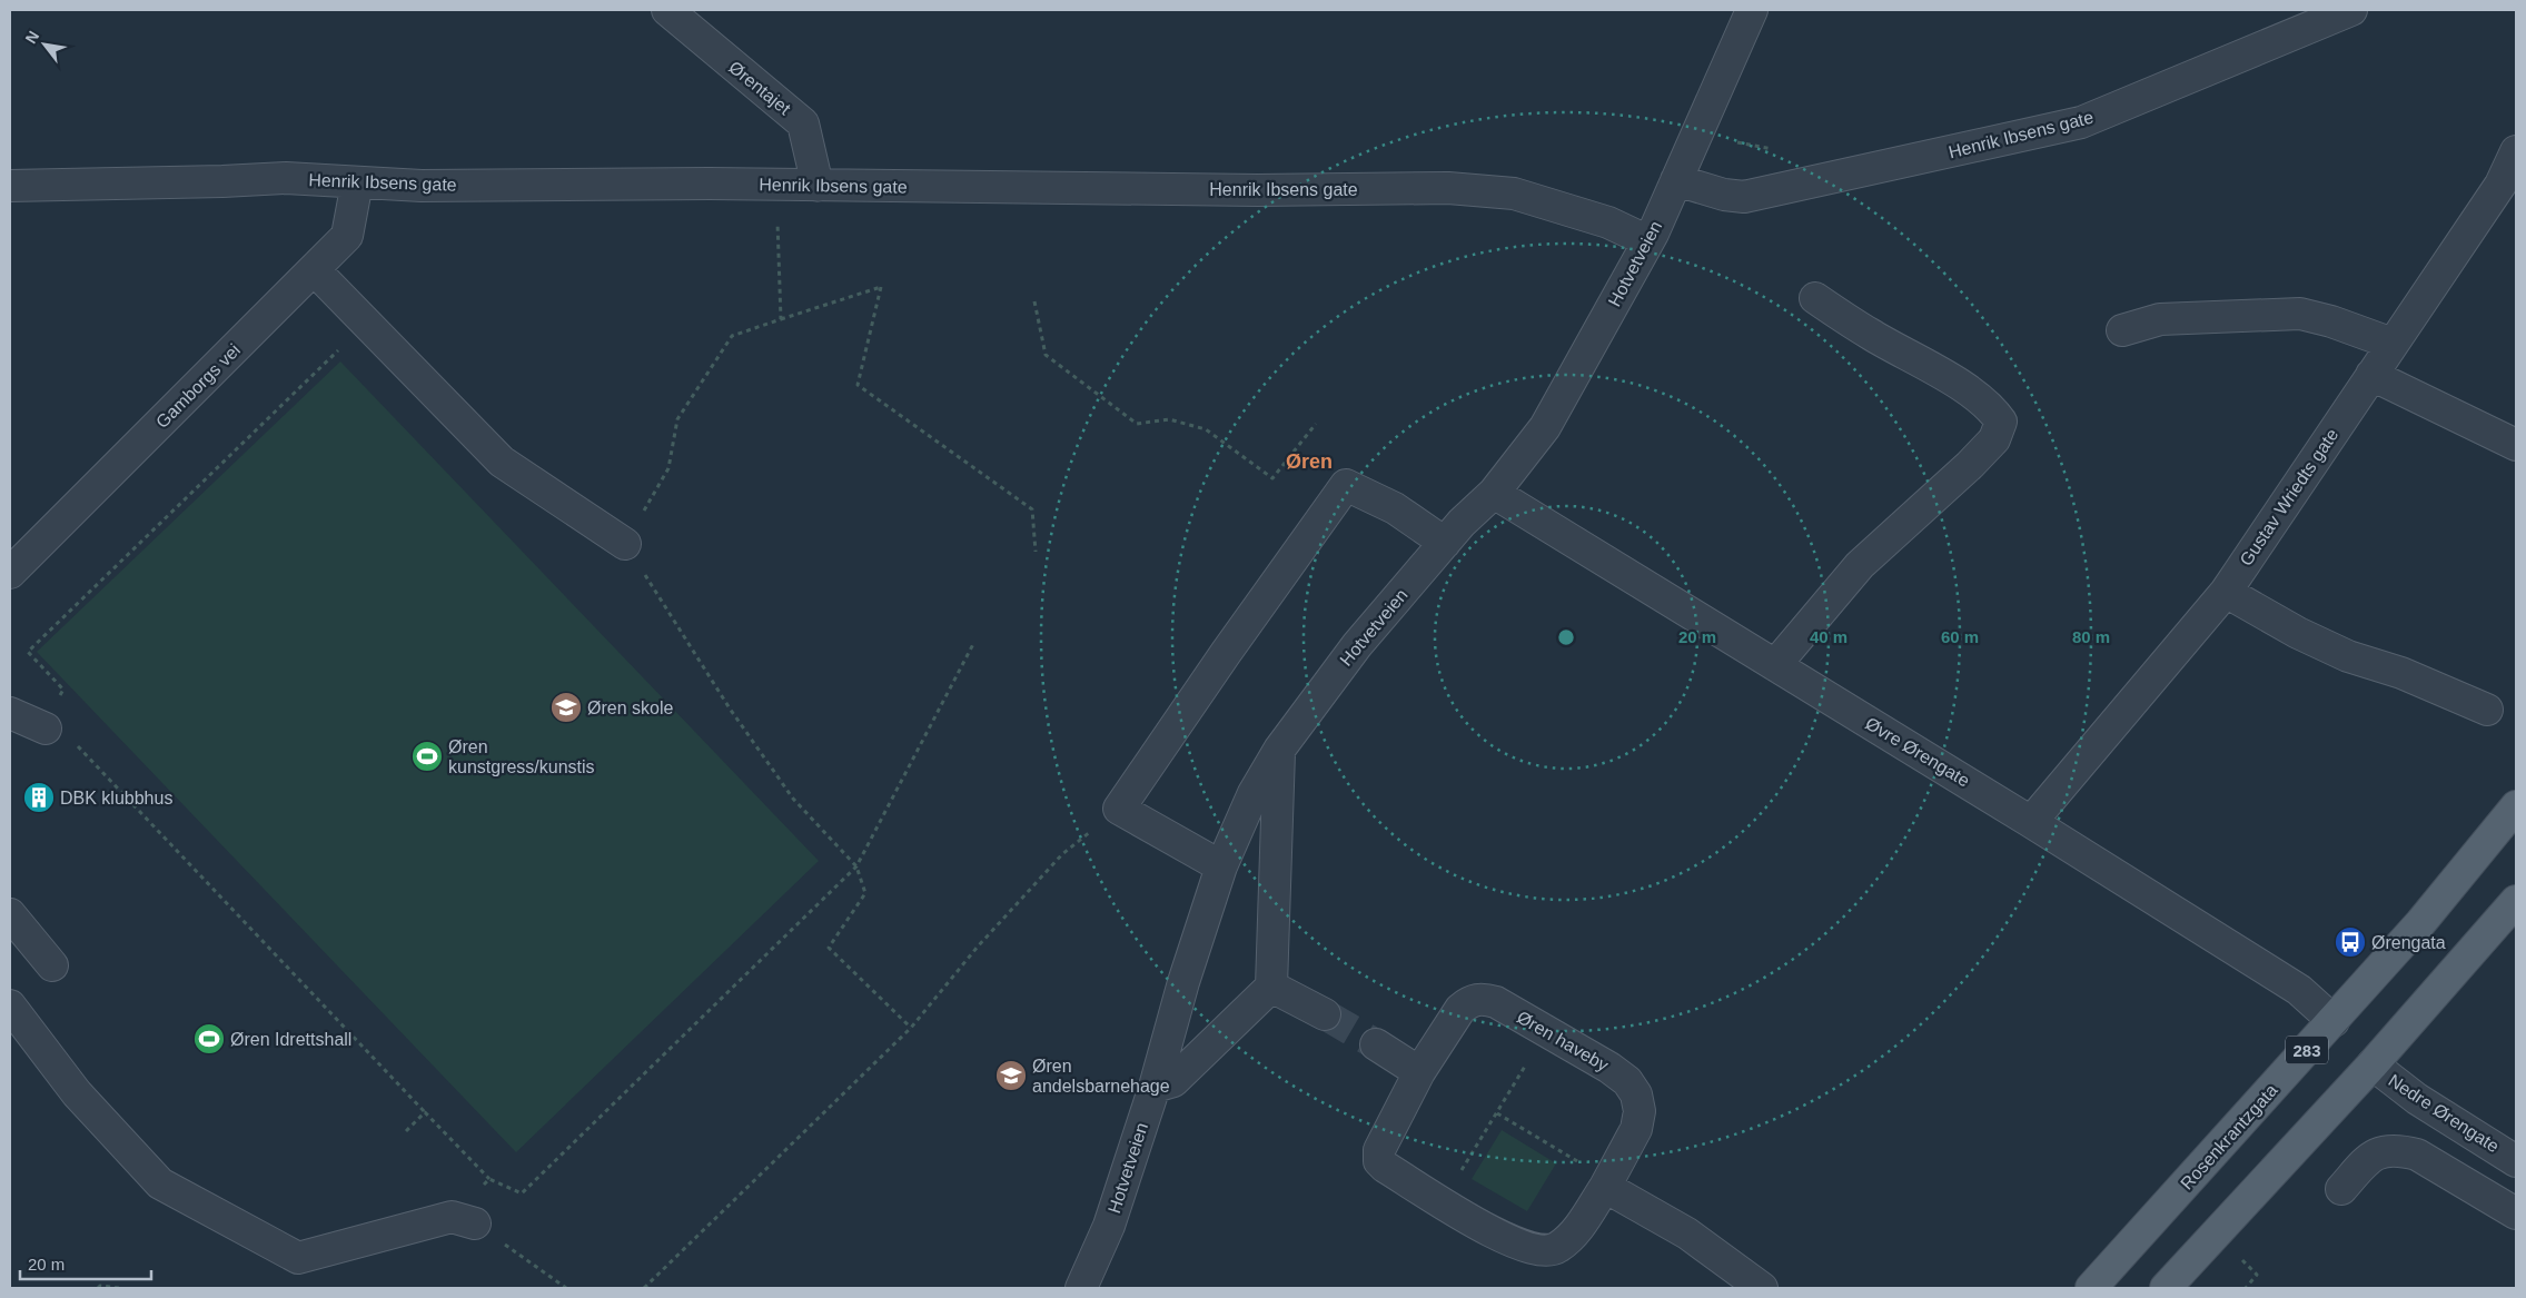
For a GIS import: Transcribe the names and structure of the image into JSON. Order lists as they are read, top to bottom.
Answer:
{
  "streets": {
    "main road": ["283", "Rosenkrantzgata"],
    "street": [
      "Ørentajet",
      "Henrik Ibsens gate",
      "Hotvetveien",
      "Gamborgs vei",
      "Gustav Wriedts gate",
      "Øvre Ørengate",
      "Øren haveby",
      "Nedre Ørengate"
    ]
  },
  "crossings": [
    ["Ørentajet", "Henrik Ibsens gate"],
    ["Henrik Ibsens gate", "Hotvetveien"],
    ["Henrik Ibsens gate", "Gamborgs vei"],
    ["Hotvetveien", "Øvre Ørengate"],
    ["Gustav Wriedts gate", "Øvre Ørengate"],
    ["Øvre Ørengate", "Rosenkrantzgata"]
  ],
  "districts": ["Øren"],
  "places": {
    "school or university": ["Øren skole", "Øren andelsbarnehage"],
    "sports": ["Øren kunstgress/kunstis", "Øren Idrettshall"],
    "building": ["DBK klubbhus"],
    "bus stop": ["Ørengata"]
  },
  "scale_bar": "20 m",
  "north": "top left",
  "rings": [
    "20 m",
    "40 m",
    "60 m",
    "80 m"
  ]
}
